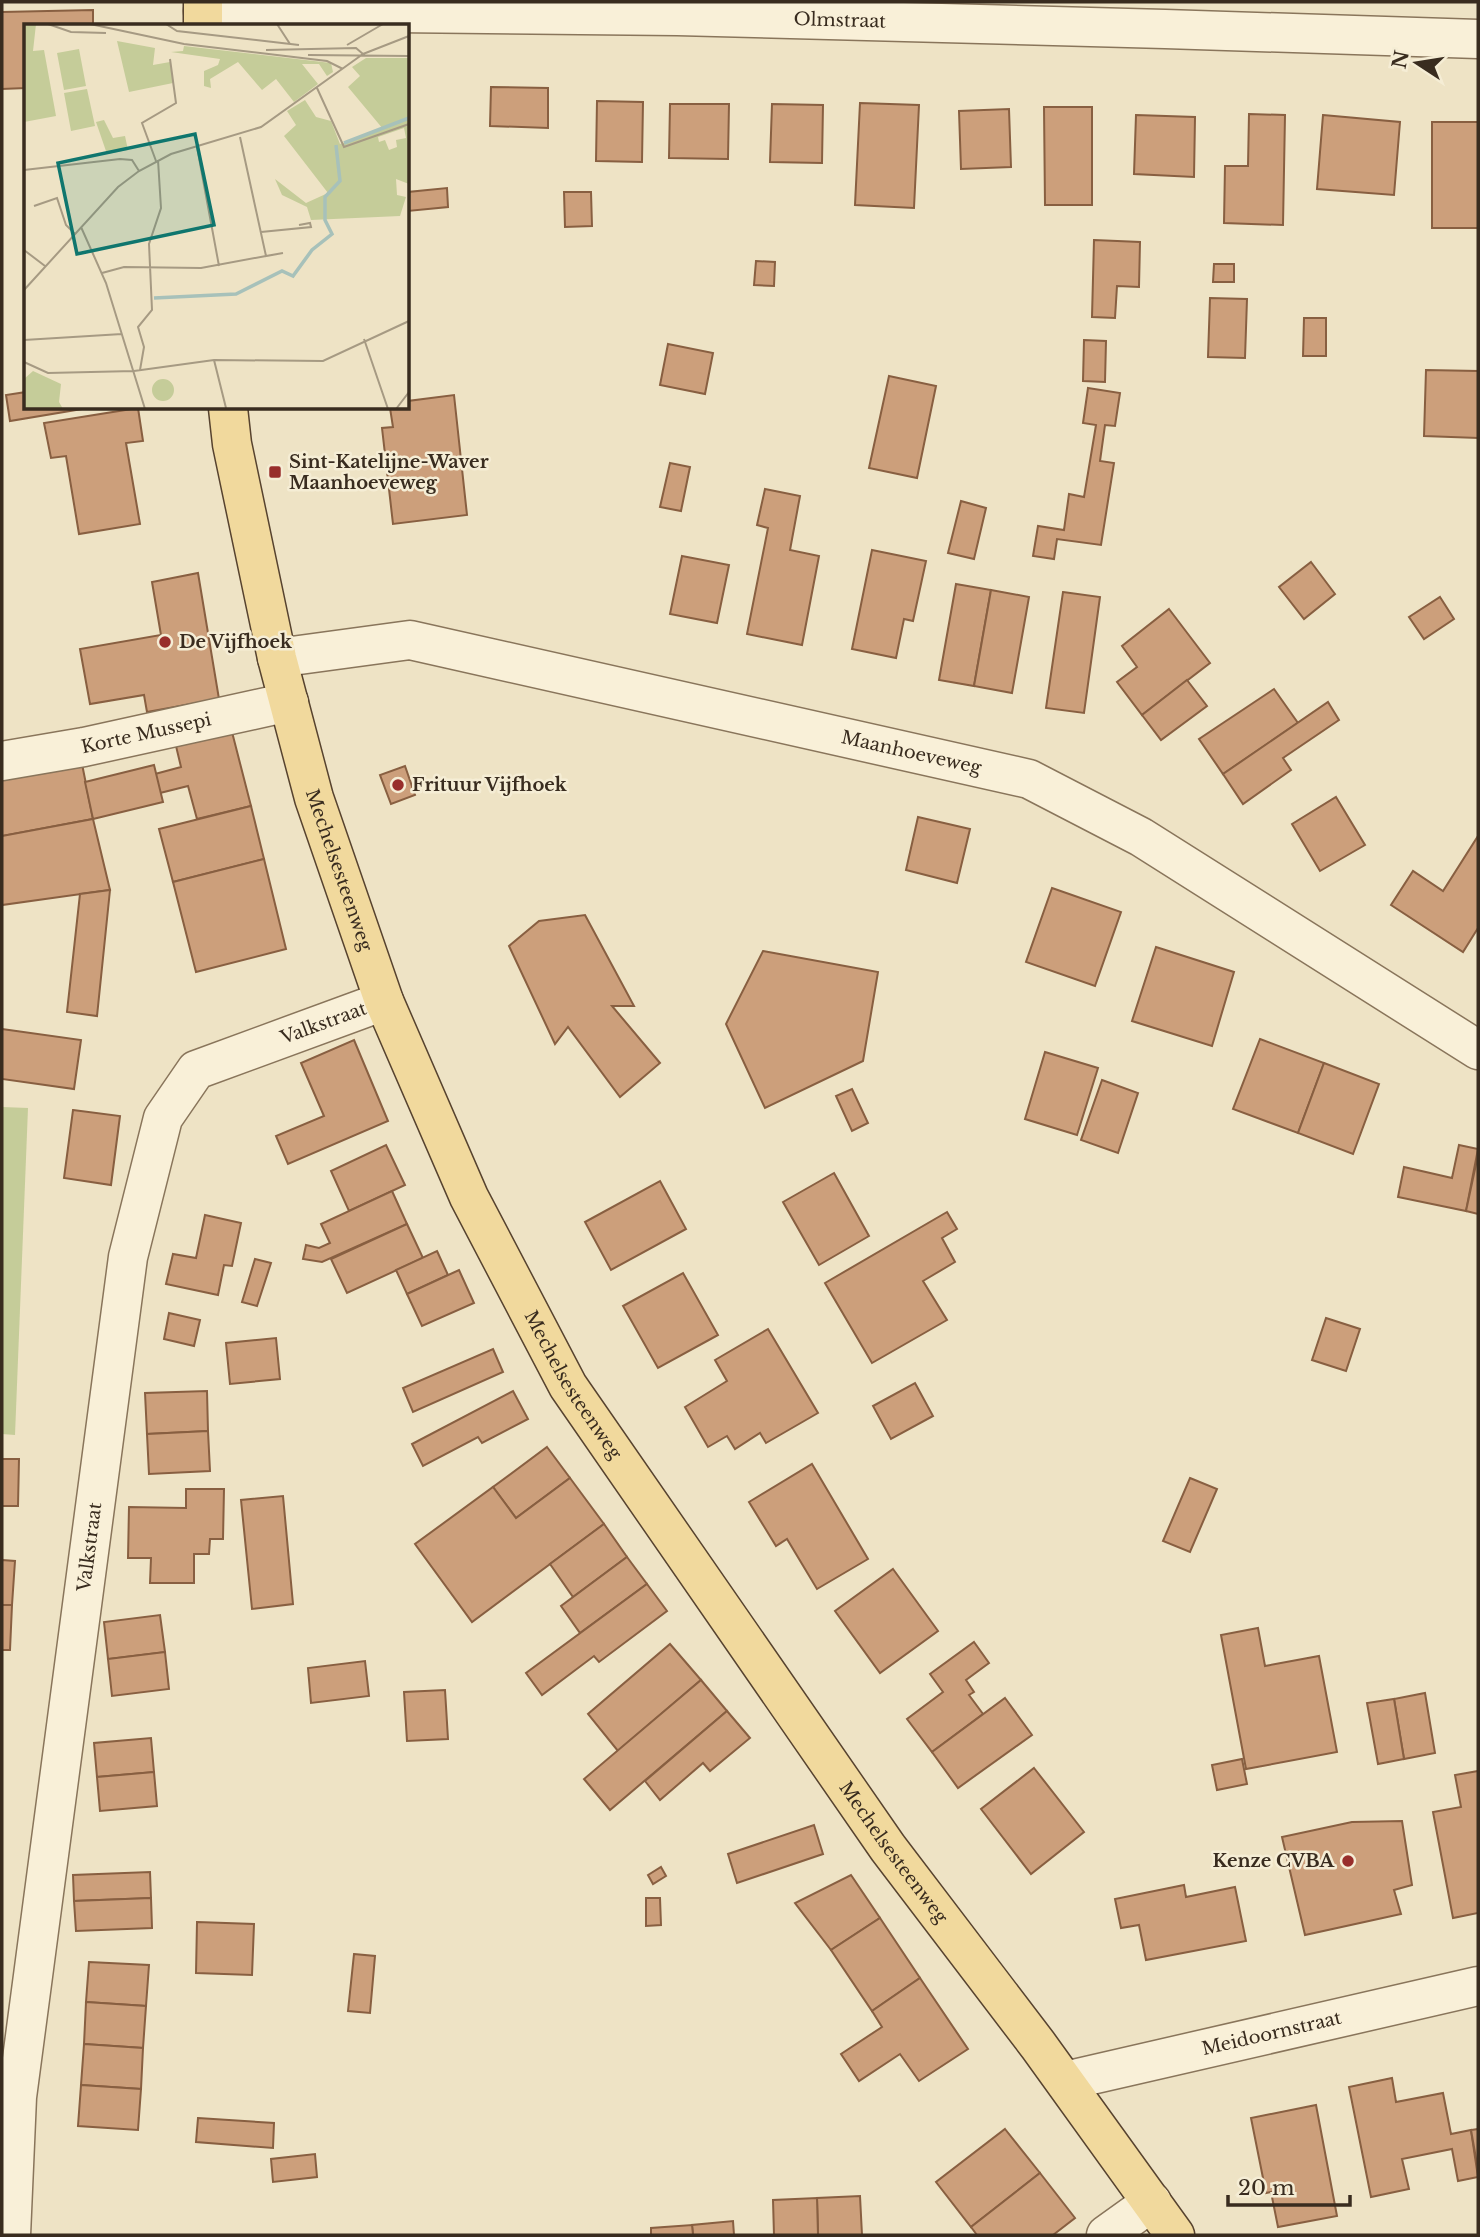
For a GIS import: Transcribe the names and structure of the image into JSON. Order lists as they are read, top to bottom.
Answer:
{
  "streets": {
    "main road": ["Mechelsesteenweg"],
    "street": [
      "Olmstraat",
      "Korte Mussepi",
      "Maanhoeveweg",
      "Valkstraat",
      "Meidoornstraat"
    ]
  },
  "crossings": [
    ["Korte Mussepi", "Mechelsesteenweg"],
    ["Maanhoeveweg", "Mechelsesteenweg"],
    ["Mechelsesteenweg", "Valkstraat"],
    ["Mechelsesteenweg", "Meidoornstraat"]
  ],
  "places": {
    "transit": ["Sint-Katelijne-Waver Maanhoeveweg"],
    "other": ["De Vijfhoek", "Frituur Vijfhoek", "Kenze CVBA"]
  },
  "scale_bar": "20 m",
  "north": "left"
}
